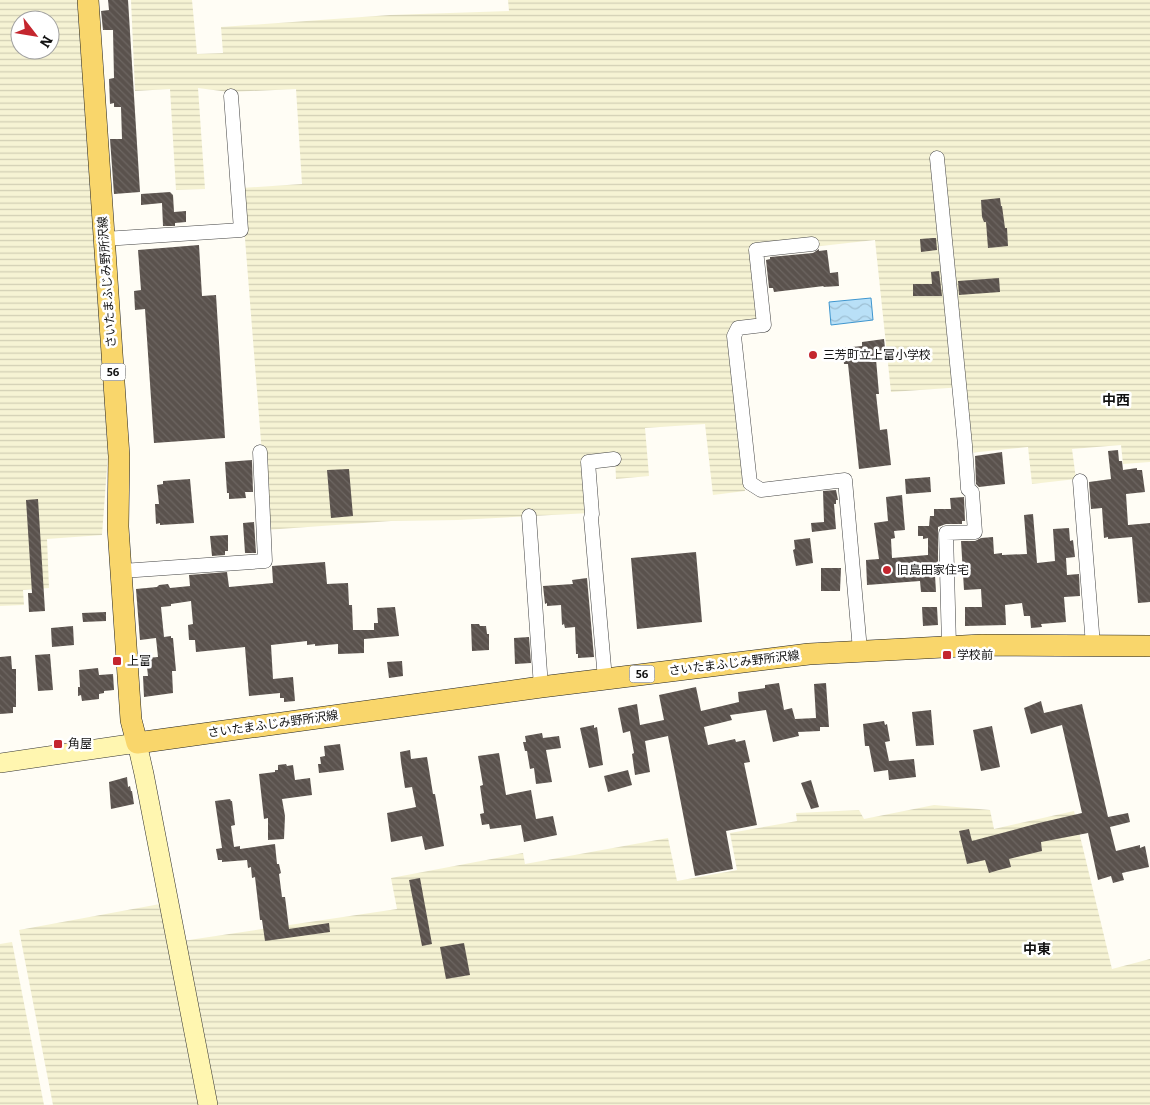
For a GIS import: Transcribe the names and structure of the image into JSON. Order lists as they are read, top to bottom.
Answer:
{
  "streets": {
    "main road": ["さいたまふじみ野所沢線", "56"]
  },
  "districts": ["中西", "中東"],
  "places": {
    "other": ["三芳町立上富小学校", "旧島田家住宅"],
    "transit": ["学校前", "上富", "角屋"]
  },
  "north": "bottom right"
}
